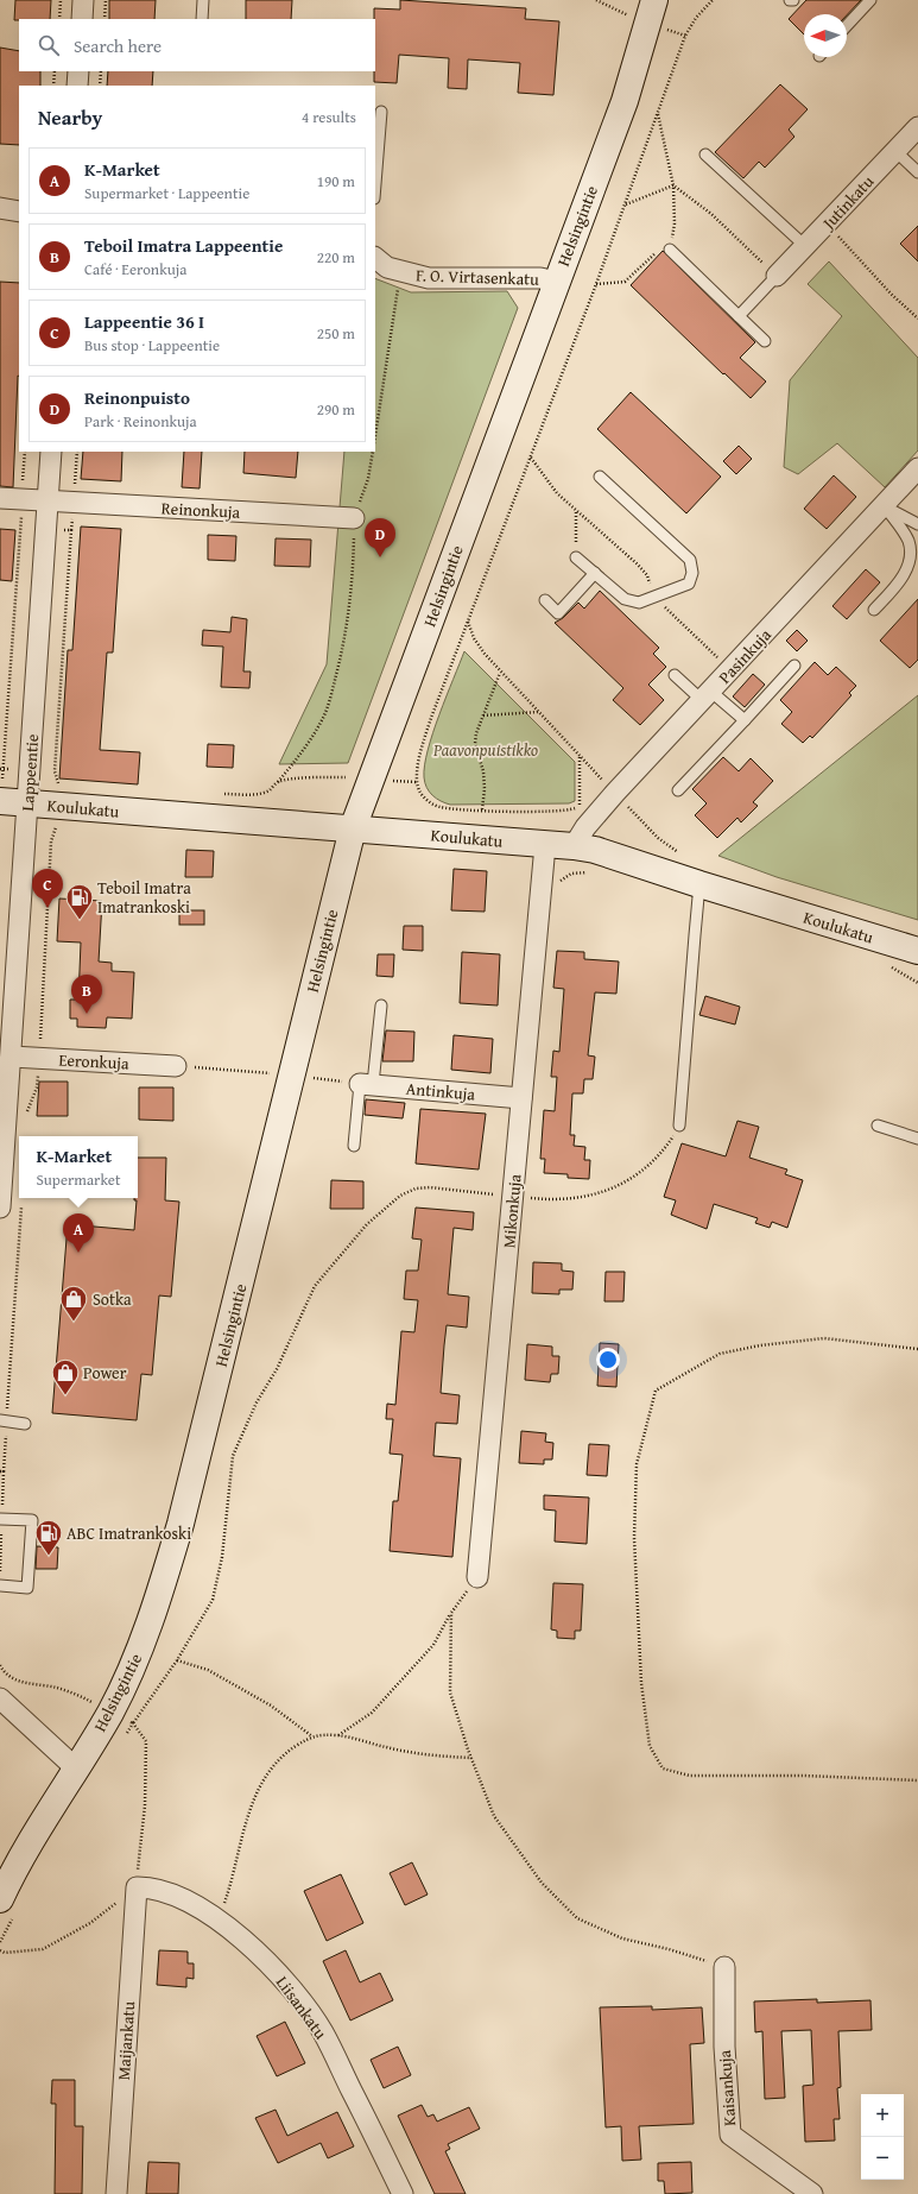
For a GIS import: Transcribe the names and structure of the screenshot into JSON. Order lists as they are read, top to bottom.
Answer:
{
  "streets": {
    "main road": ["Helsingintie", "Koulukatu"],
    "street": [
      "Jutinkatu",
      "F. O. Virtasenkatu",
      "Reinonkuja",
      "Pasinkuja",
      "Lappeentie",
      "Eeronkuja",
      "Antinkuja",
      "Mikonkuja",
      "Liisankatu",
      "Maijankatu",
      "Kaisankuja"
    ]
  },
  "crossings": [
    ["Helsingintie", "F. O. Virtasenkatu"],
    ["Helsingintie", "Koulukatu"],
    ["Reinonkuja", "Lappeentie"],
    ["Pasinkuja", "Koulukatu"],
    ["Lappeentie", "Koulukatu"],
    ["Lappeentie", "Eeronkuja"],
    ["Koulukatu", "Mikonkuja"],
    ["Antinkuja", "Mikonkuja"],
    ["Liisankatu", "Maijankatu"]
  ],
  "parks": ["Paavonpuistikko"],
  "places": {
    "fuel station": ["Teboil Imatra Imatrankoski", "ABC Imatrankoski"],
    "shop": ["Sotka", "Power"]
  },
  "north": "left",
  "page": {
    "search": "Search here",
    "heading": ["Nearby", "4 results"],
    "list": [
      {
        "mark": "A",
        "name": "K-Market",
        "note": "Supermarket · Lappeentie",
        "value": "190 m"
      },
      {
        "mark": "B",
        "name": "Teboil Imatra Lappeentie",
        "note": "Café · Eeronkuja",
        "value": "220 m"
      },
      {
        "mark": "C",
        "name": "Lappeentie 36 I",
        "note": "Bus stop · Lappeentie",
        "value": "250 m"
      },
      {
        "mark": "D",
        "name": "Reinonpuisto",
        "note": "Park · Reinonkuja",
        "value": "290 m"
      }
    ],
    "pins": [
      "D",
      "C",
      "B",
      "A"
    ],
    "popup": ["K-Market", "Supermarket"],
    "map_buttons": ["+", "−"]
  }
}
